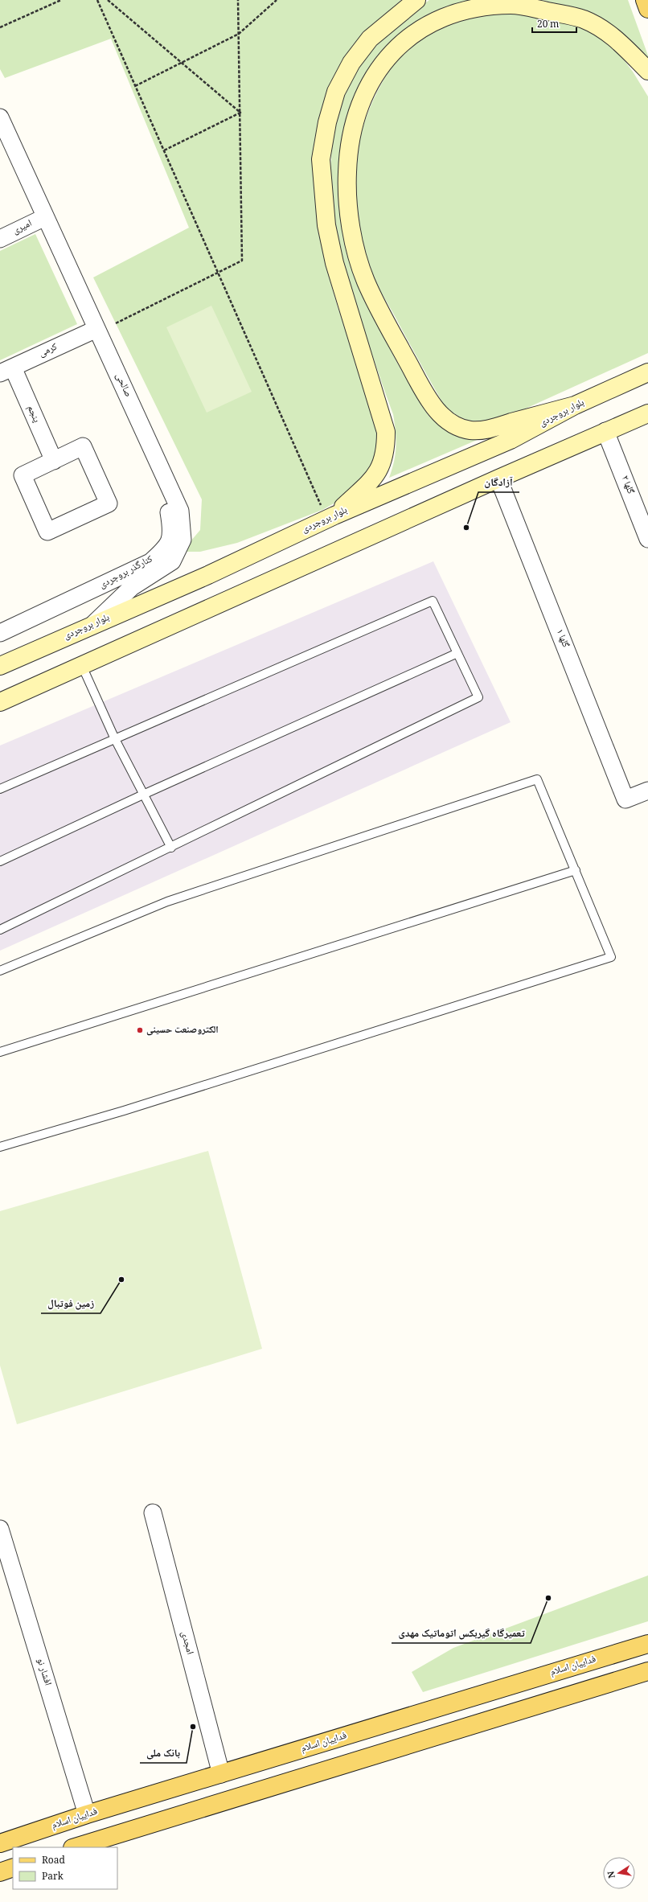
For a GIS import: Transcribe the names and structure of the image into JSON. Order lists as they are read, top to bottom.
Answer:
{
  "streets": {
    "main road": ["بلوار بروجردی", "فداییان اسلام"],
    "street": [
      "امیری",
      "کرمی",
      "صالحی",
      "پنجم",
      "گلها ۲",
      "کنارگذر بروجردی",
      "گلها ۱",
      "امجدی",
      "افشار نو"
    ]
  },
  "crossings": [
    ["امیری", "صالحی"],
    ["کرمی", "صالحی"],
    ["کرمی", "پنجم"],
    ["صالحی", "بلوار بروجردی"],
    ["صالحی", "کنارگذر بروجردی"],
    ["امجدی", "فداییان اسلام"],
    ["فداییان اسلام", "افشار نو"]
  ],
  "places": [
    "آزادگان",
    "الکتروصنعت حسینی",
    "زمین فوتبال",
    "تعمیرگاه گیربکس اتوماتیک مهدی",
    "بانک ملی"
  ],
  "legend": ["Road", "Park"],
  "scale_bar": "20 m",
  "north": "left"
}
